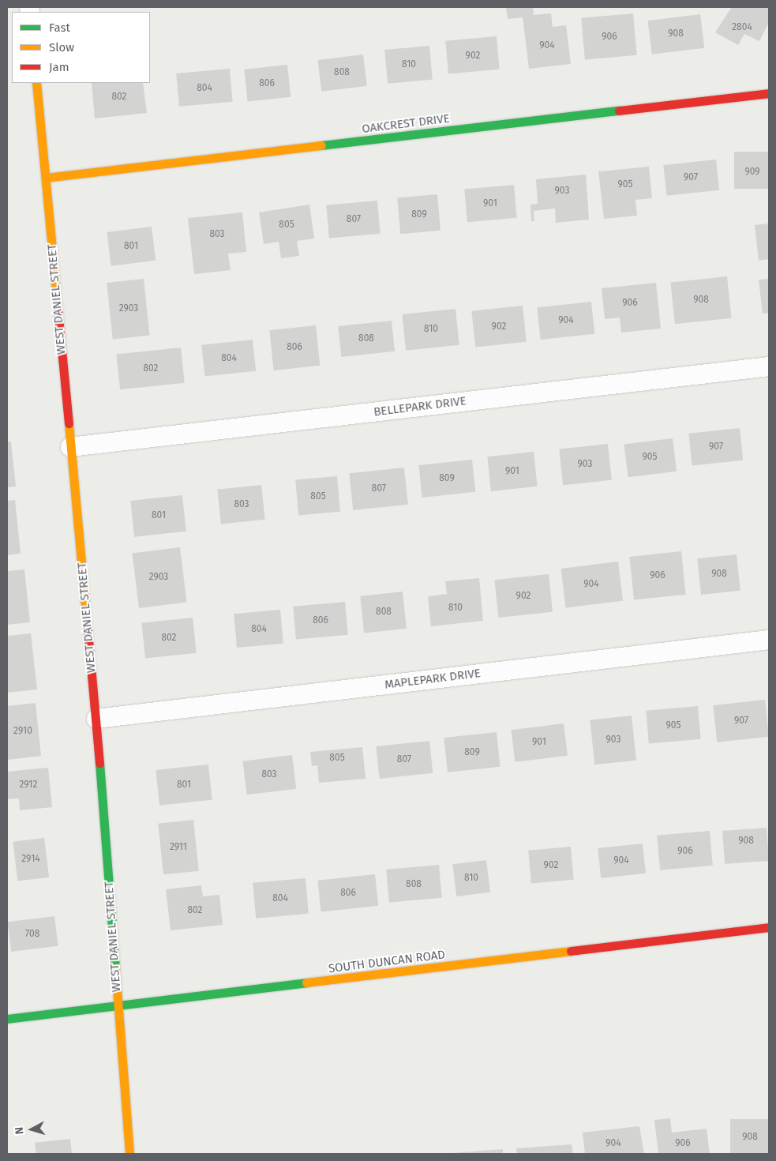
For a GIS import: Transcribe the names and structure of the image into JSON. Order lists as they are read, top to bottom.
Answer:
{
  "streets": {
    "street": [
      "OAKCREST DRIVE",
      "WEST DANIEL STREET",
      "BELLEPARK DRIVE",
      "MAPLEPARK DRIVE",
      "SOUTH DUNCAN ROAD"
    ]
  },
  "crossings": [
    ["OAKCREST DRIVE", "WEST DANIEL STREET"],
    ["WEST DANIEL STREET", "BELLEPARK DRIVE"],
    ["WEST DANIEL STREET", "MAPLEPARK DRIVE"],
    ["WEST DANIEL STREET", "SOUTH DUNCAN ROAD"]
  ],
  "house_numbers": [
    "2804",
    "908",
    "906",
    "904",
    "902",
    "810",
    "808",
    "806",
    "804",
    "802",
    "909",
    "907",
    "905",
    "903",
    "901",
    "809",
    "807",
    "805",
    "803",
    "801",
    "908",
    "906",
    "2903",
    "904",
    "902",
    "810",
    "808",
    "806",
    "804",
    "802",
    "907",
    "905",
    "903",
    "901",
    "809",
    "807",
    "805",
    "803",
    "801",
    "908",
    "906",
    "2903",
    "904",
    "902",
    "810",
    "808",
    "806",
    "804",
    "802",
    "907",
    "905",
    "2910",
    "903",
    "901",
    "809",
    "805",
    "807",
    "803",
    "2912",
    "801",
    "908",
    "2911",
    "906",
    "2914",
    "904",
    "902",
    "810",
    "808",
    "806",
    "804",
    "802",
    "708",
    "908",
    "904",
    "906"
  ],
  "legend": ["Fast", "Slow", "Jam"],
  "north": "left"
}
